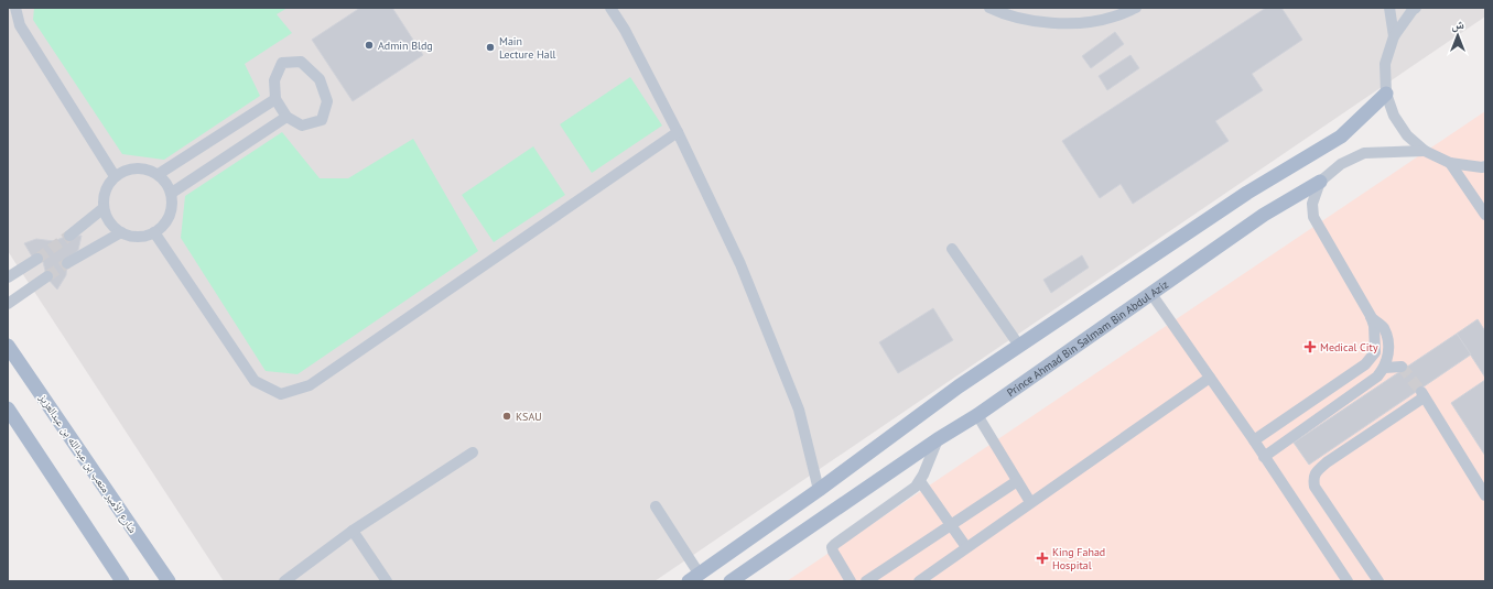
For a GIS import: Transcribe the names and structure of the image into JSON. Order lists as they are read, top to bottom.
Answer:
{
  "streets": {
    "main road": ["Prince Ahmad Bin Salmam Bin Abdul Aziz", "شارع الأمير متعب بن عبدالله بن عبدالعزيز"]
  },
  "places": {
    "other": ["Admin Bldg", "Main Lecture Hall", "KSAU"],
    "health": ["Medical City", "King Fahad Hospital"]
  },
  "north": "top"
}
